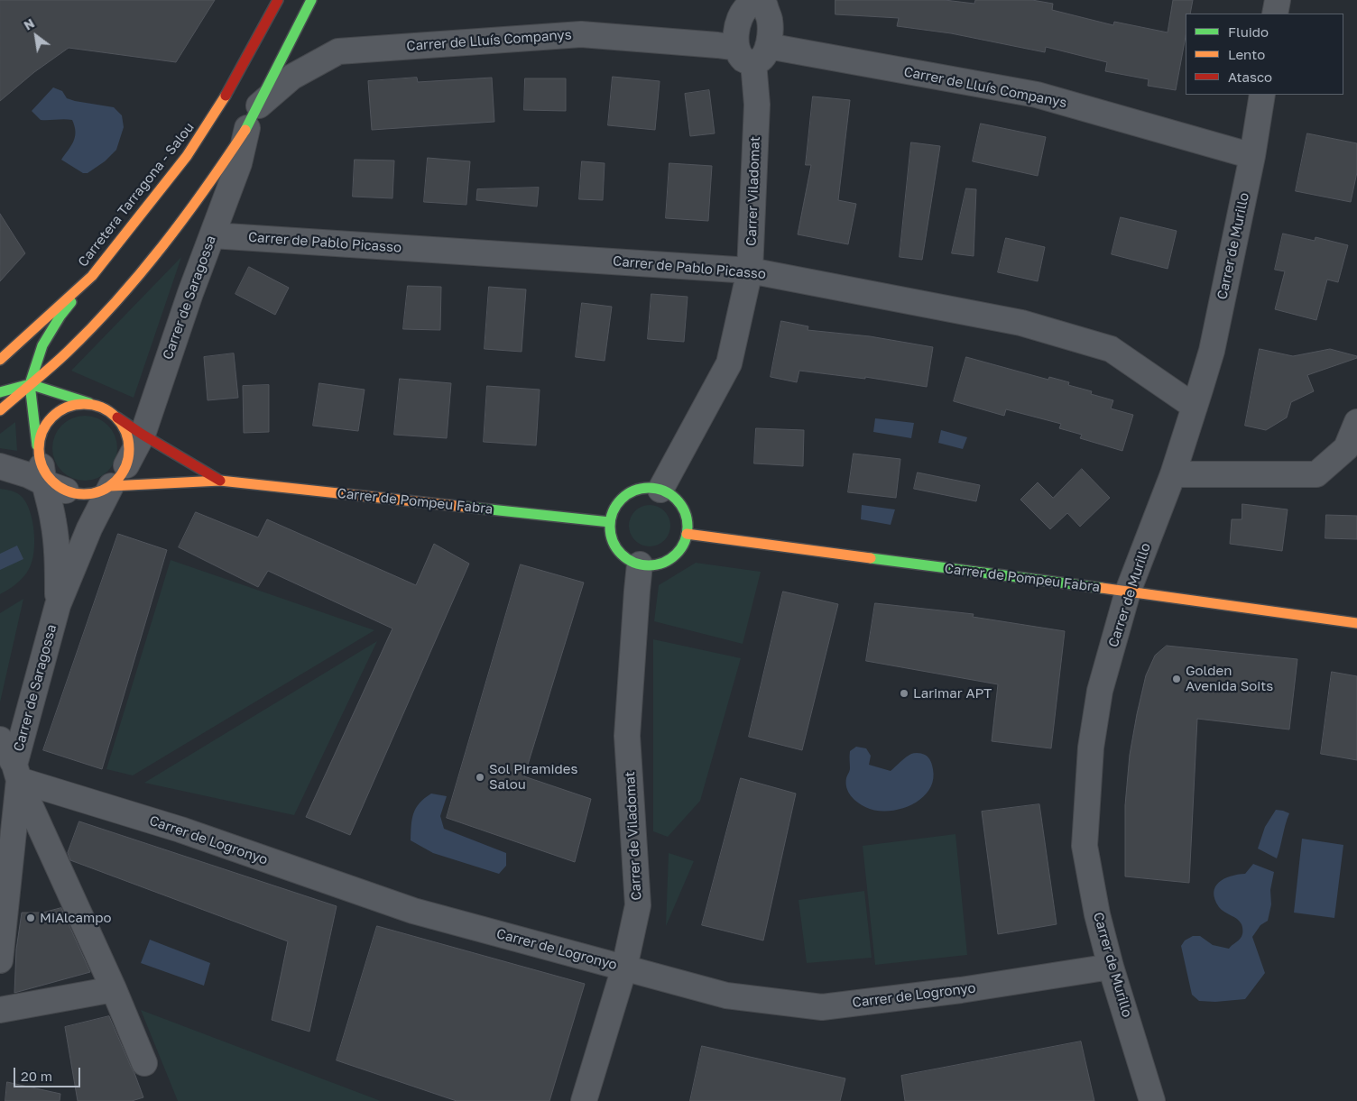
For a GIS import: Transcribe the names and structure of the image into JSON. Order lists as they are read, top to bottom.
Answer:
{
  "streets": {
    "street": [
      "Carrer de Lluís Companys",
      "Carrer Viladomat",
      "Carretera Tarragona - Salou",
      "Carrer de Pablo Picasso",
      "Carrer de Murillo",
      "Carrer de Saragossa",
      "Carrer de Pompeu Fabra",
      "Carrer de Viladomat",
      "Carrer de Logronyo"
    ]
  },
  "crossings": [
    ["Carrer de Lluís Companys", "Carrer Viladomat"],
    ["Carrer de Lluís Companys", "Carrer de Murillo"],
    ["Carrer Viladomat", "Carrer de Pablo Picasso"],
    ["Carrer Viladomat", "Carrer de Pompeu Fabra"],
    ["Carrer Viladomat", "Carrer de Viladomat"],
    ["Carrer de Pablo Picasso", "Carrer de Murillo"],
    ["Carrer de Pablo Picasso", "Carrer de Saragossa"],
    ["Carrer de Murillo", "Carrer de Pompeu Fabra"],
    ["Carrer de Murillo", "Carrer de Logronyo"],
    ["Carrer de Saragossa", "Carrer de Pompeu Fabra"],
    ["Carrer de Saragossa", "Carrer de Logronyo"],
    ["Carrer de Pompeu Fabra", "Carrer de Viladomat"],
    ["Carrer de Viladomat", "Carrer de Logronyo"]
  ],
  "places": [
    "Golden Avenida Soits",
    "Larimar APT",
    "Sol Piramides Salou",
    "MiAlcampo"
  ],
  "legend": ["Fluido", "Lento", "Atasco"],
  "scale_bar": "20 m",
  "north": "top left"
}
